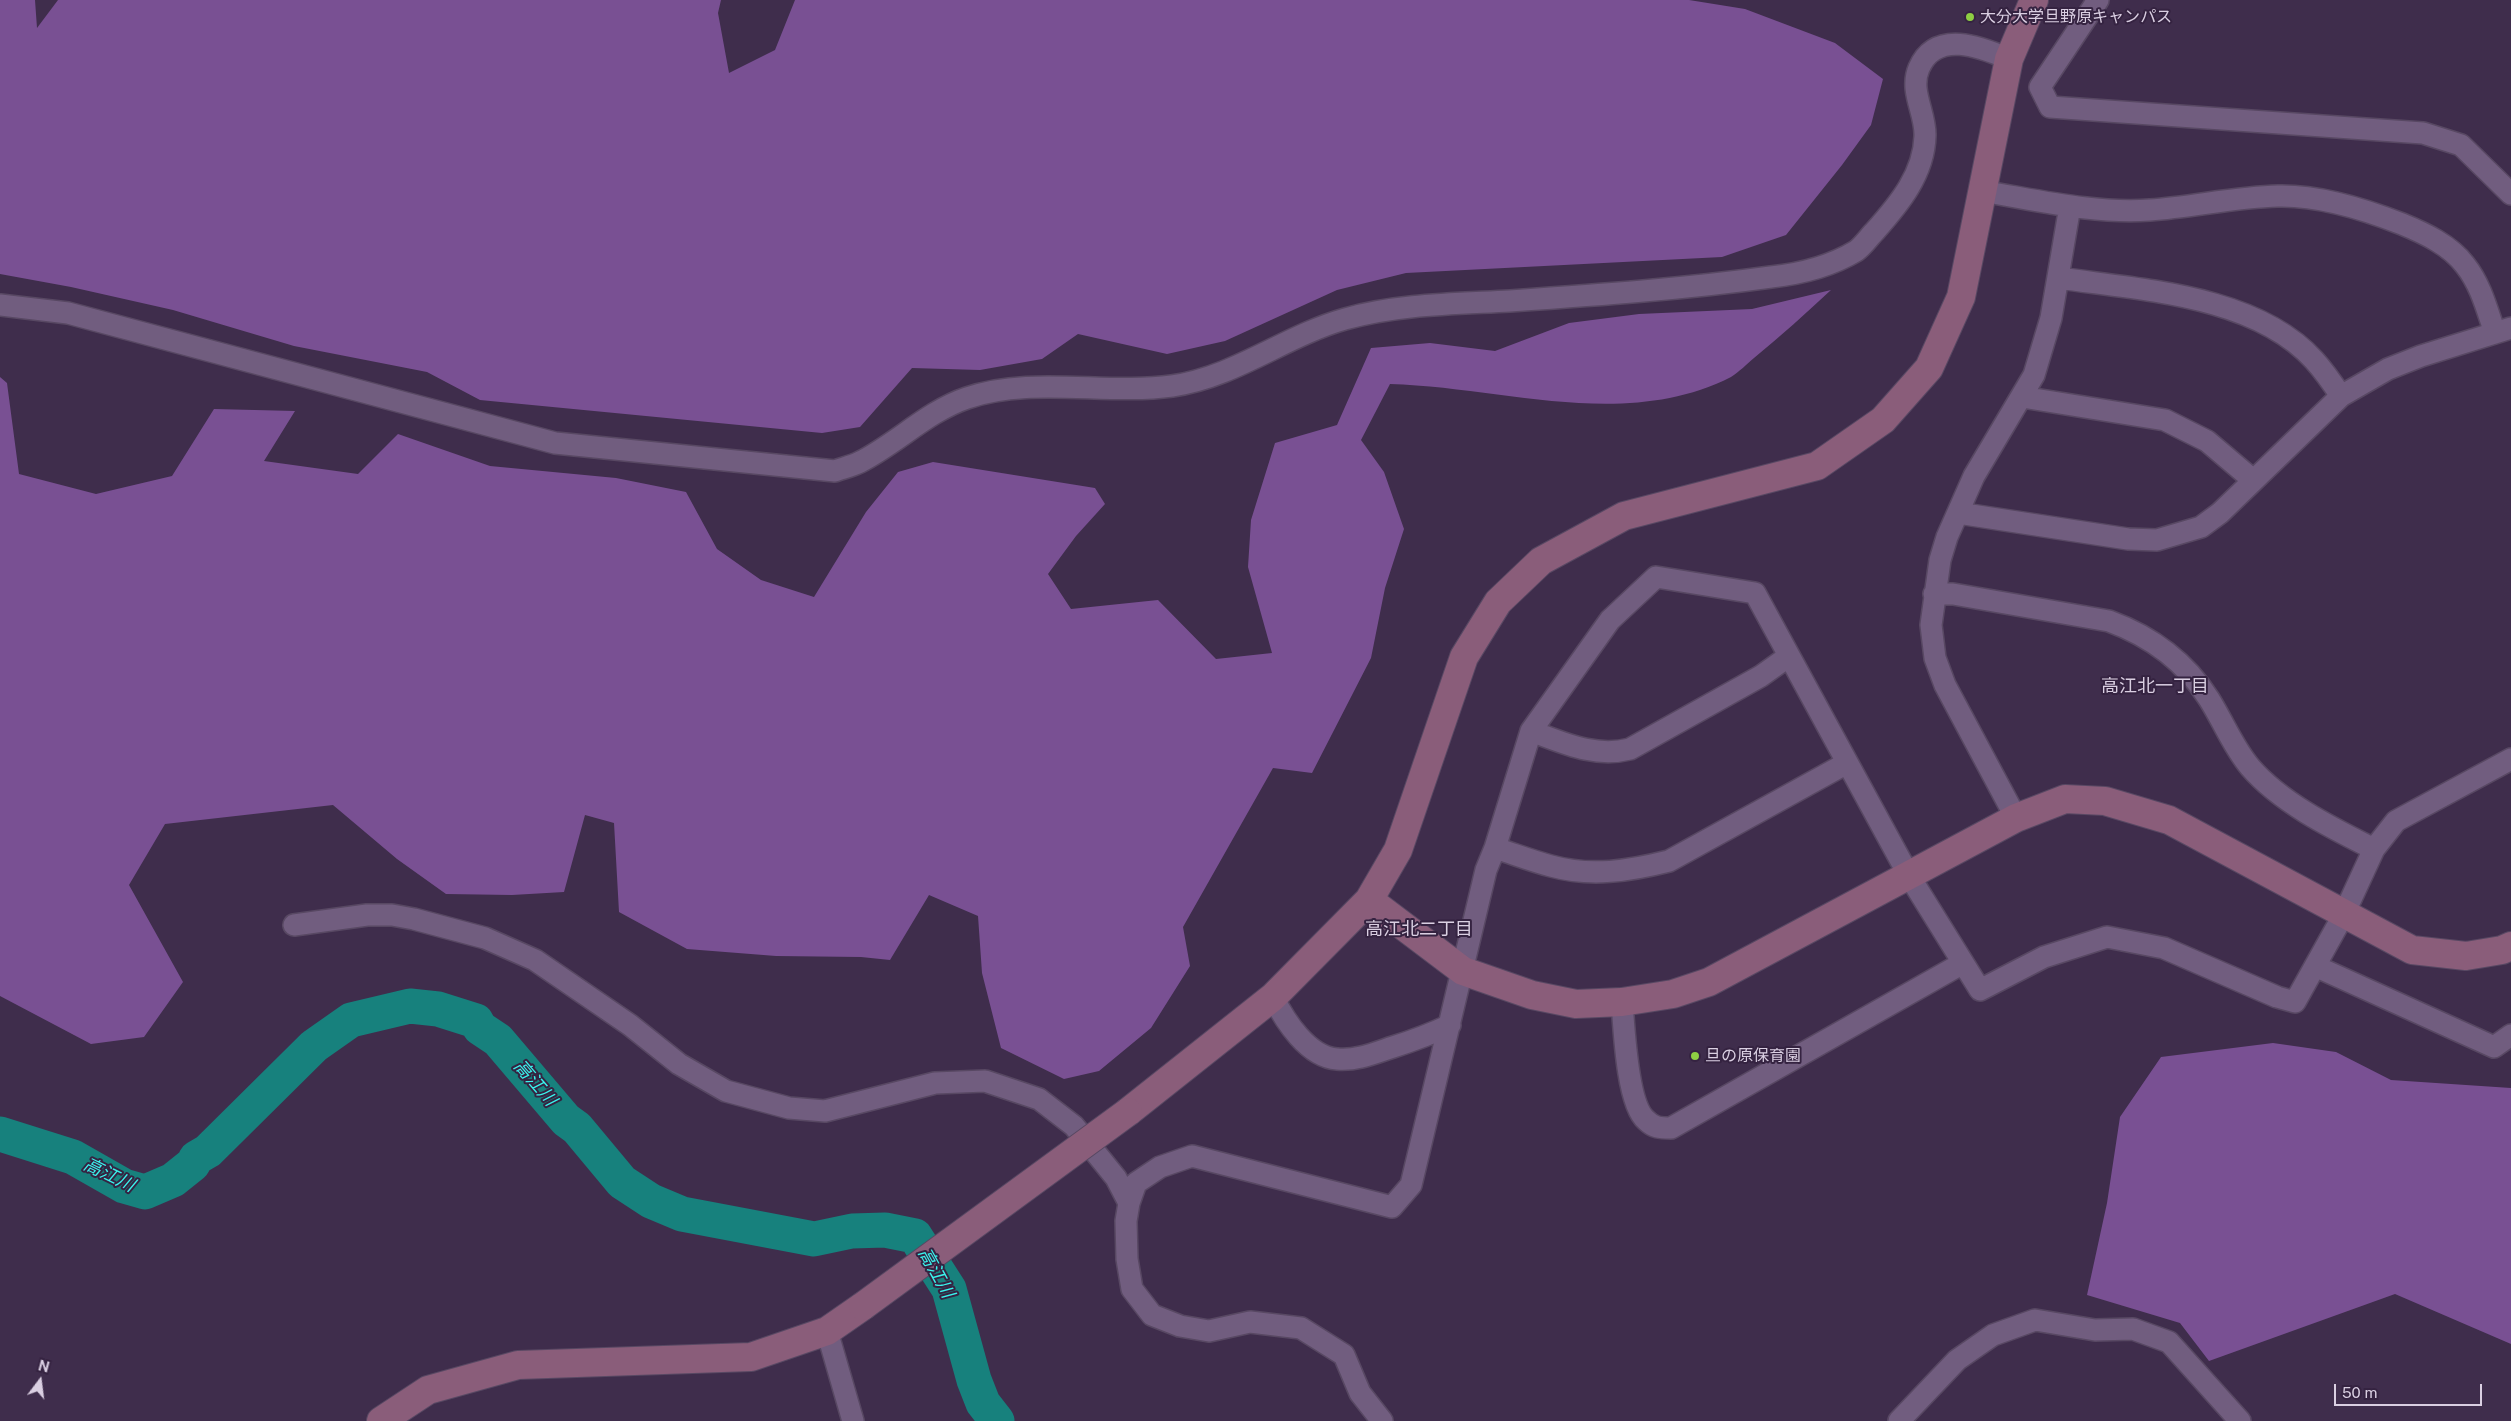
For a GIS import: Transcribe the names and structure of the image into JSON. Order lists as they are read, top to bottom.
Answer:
{
  "districts": ["高江北一丁目", "高江北二丁目"],
  "water": ["高江川"],
  "places": ["大分大学旦野原キャンパス", "旦の原保育園"],
  "scale_bar": "50 m",
  "north": "top"
}
